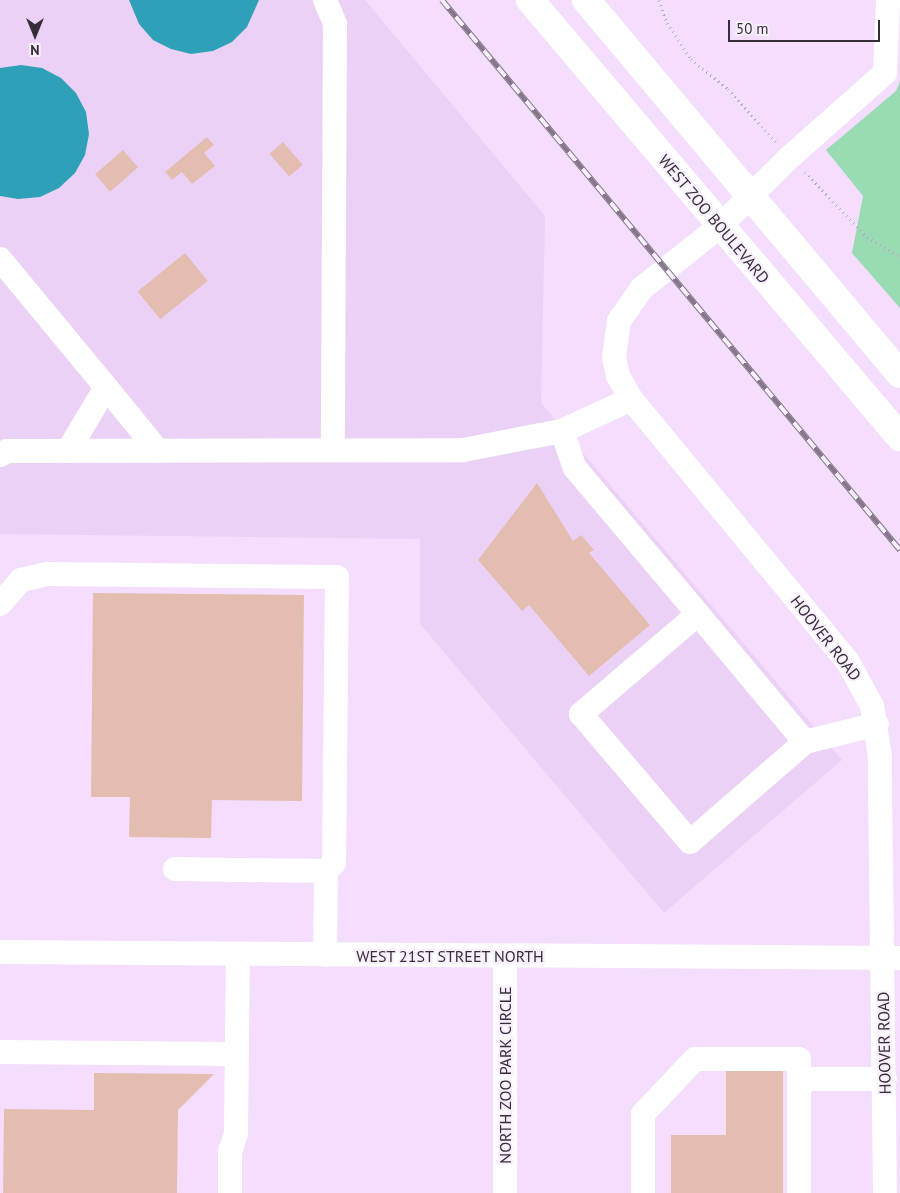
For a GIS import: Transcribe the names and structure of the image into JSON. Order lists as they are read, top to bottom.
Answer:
{
  "streets": {
    "main road": ["WEST ZOO BOULEVARD"],
    "street": ["HOOVER ROAD", "WEST 21ST STREET NORTH", "NORTH ZOO PARK CIRCLE"]
  },
  "crossings": [
    ["WEST ZOO BOULEVARD", "HOOVER ROAD"],
    ["HOOVER ROAD", "WEST 21ST STREET NORTH"],
    ["WEST 21ST STREET NORTH", "NORTH ZOO PARK CIRCLE"]
  ],
  "scale_bar": "50 m",
  "north": "bottom"
}
